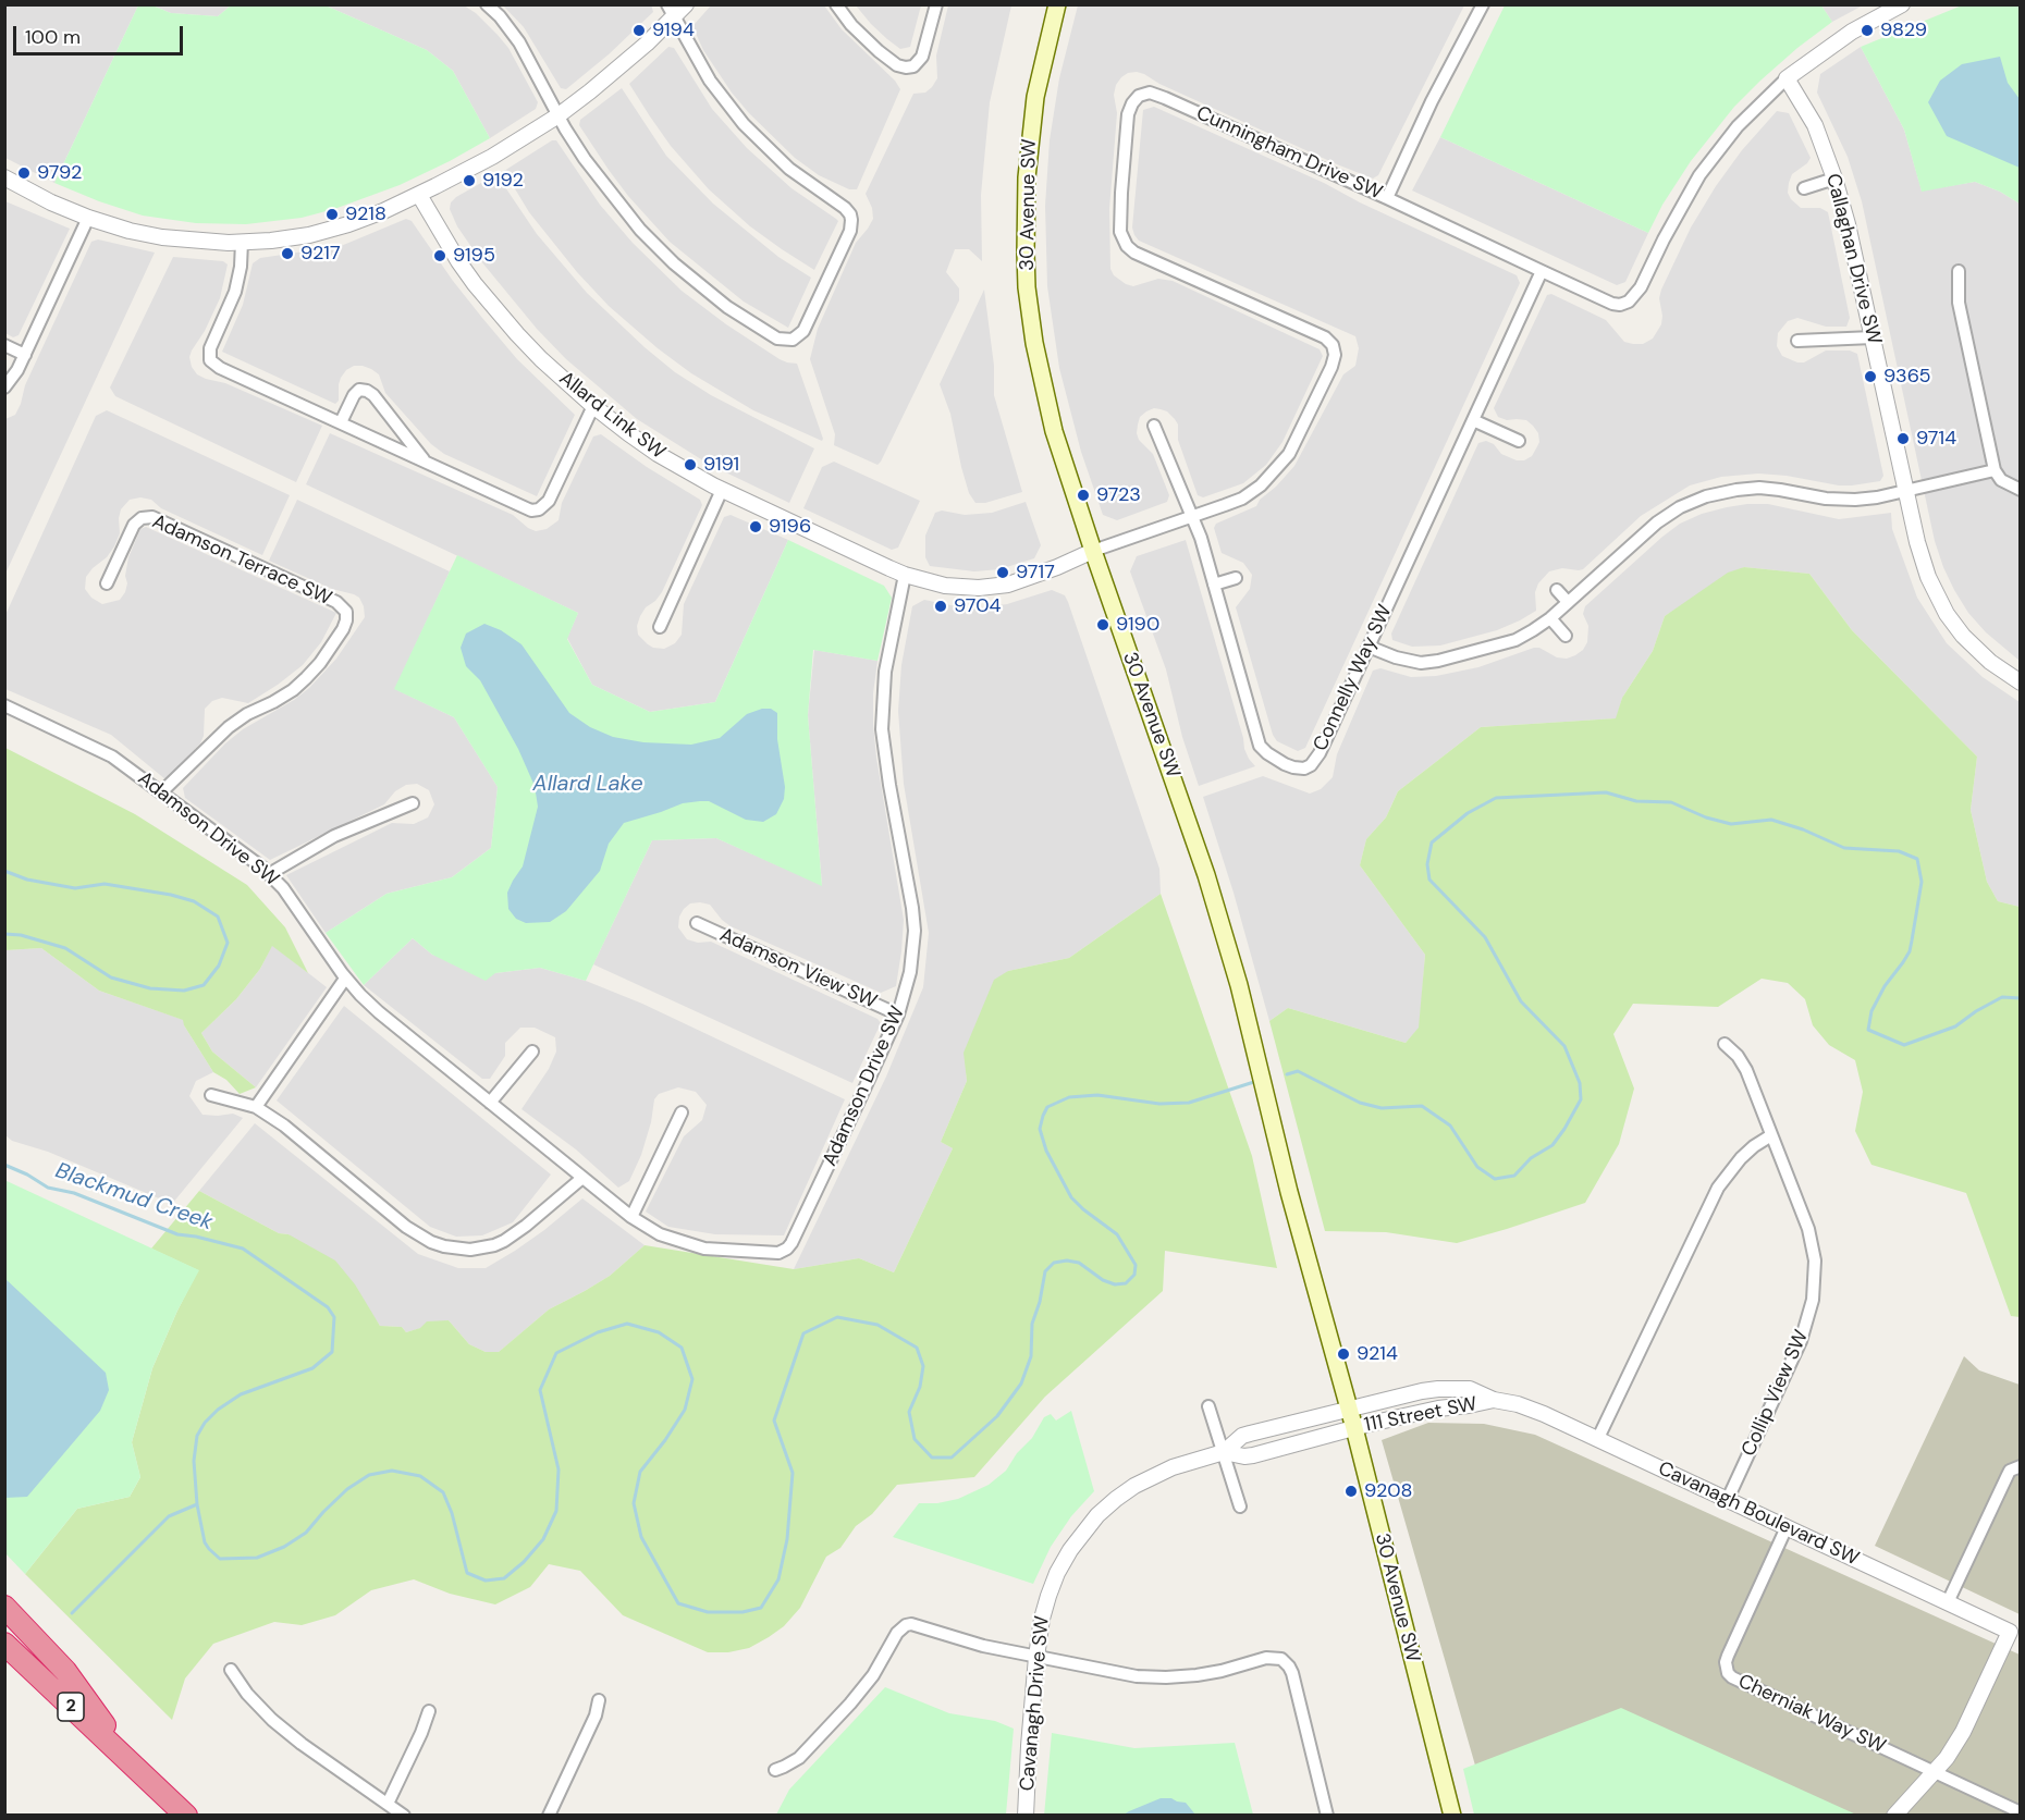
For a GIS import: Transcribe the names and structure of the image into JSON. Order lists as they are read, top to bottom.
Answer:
{
  "streets": {
    "highway": ["2"],
    "main road": ["30 Avenue SW"],
    "street": [
      "Cunningham Drive SW",
      "Callaghan Drive SW",
      "Allard Link SW",
      "Adamson Terrace SW",
      "Connelly Way SW",
      "Adamson Drive SW",
      "Adamson View SW",
      "Collip View SW",
      "111 Street SW",
      "Cavanagh Boulevard SW",
      "Cavanagh Drive SW",
      "Cherniak Way SW"
    ]
  },
  "crossings": [
    ["Cunningham Drive SW", "30 Avenue SW"],
    ["Cunningham Drive SW", "Callaghan Drive SW"],
    ["Cunningham Drive SW", "Allard Link SW"],
    ["Cunningham Drive SW", "Connelly Way SW"],
    ["30 Avenue SW", "Allard Link SW"],
    ["30 Avenue SW", "111 Street SW"],
    ["30 Avenue SW", "Cavanagh Drive SW"],
    ["Allard Link SW", "Adamson Drive SW"],
    ["Adamson Terrace SW", "Adamson Drive SW"],
    ["Adamson Drive SW", "Adamson View SW"],
    ["Collip View SW", "Cavanagh Boulevard SW"],
    ["111 Street SW", "Cavanagh Boulevard SW"],
    ["111 Street SW", "Cavanagh Drive SW"],
    ["Cavanagh Boulevard SW", "Cherniak Way SW"]
  ],
  "water": ["Allard Lake", "Blackmud Creek"],
  "places": [
    "9194",
    "9829",
    "9792",
    "9192",
    "9218",
    "9217",
    "9195",
    "9365",
    "9714",
    "9191",
    "9723",
    "9196",
    "9717",
    "9704",
    "9190",
    "9214",
    "9208"
  ],
  "scale_bar": "100 m"
}
